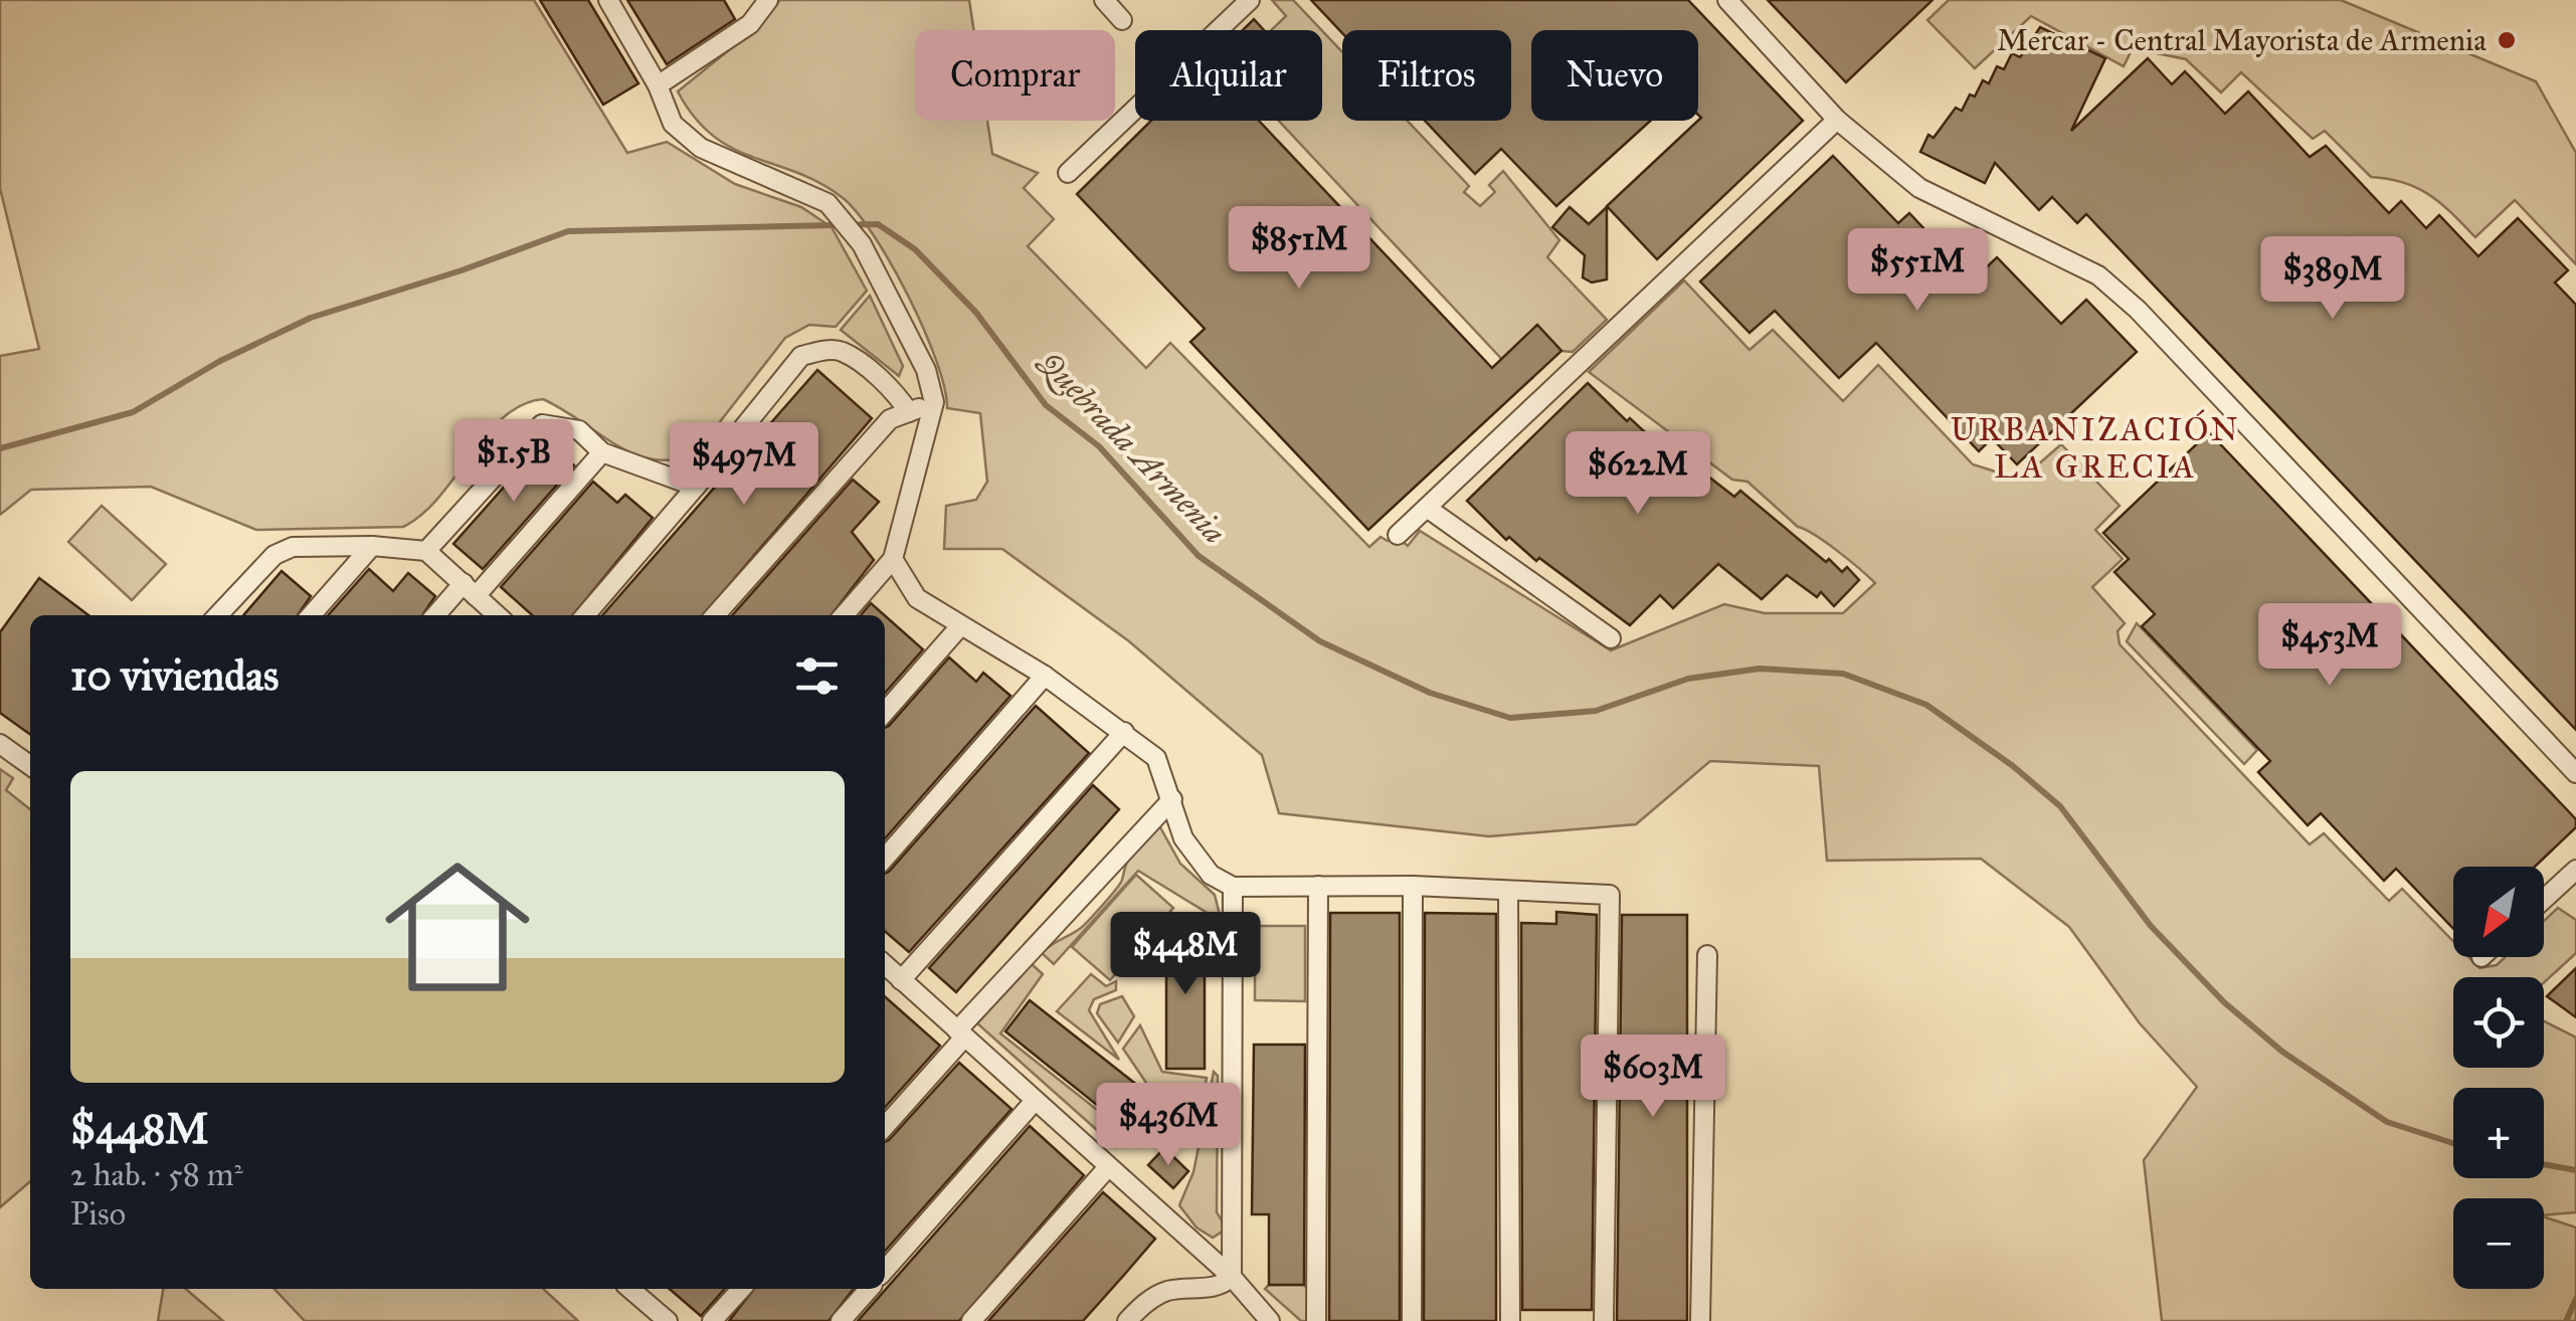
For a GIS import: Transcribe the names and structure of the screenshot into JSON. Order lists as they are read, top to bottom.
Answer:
{
  "districts": ["URBANIZACIÓN LA GRECIA"],
  "water": ["Quebrada Armenia"],
  "places": ["Mercar - Central Mayorista de Armenia"],
  "north": "bottom left",
  "page": {
    "chip": [
      "Comprar",
      "Alquilar",
      "Filtros",
      "Nuevo"
    ],
    "price": [
      "$851M",
      "$551M",
      "$389M",
      "$1.5B",
      "$497M",
      "$622M",
      "$453M",
      "$448M",
      "$603M",
      "$436M"
    ],
    "heading": "10 viviendas",
    "list": [
      {
        "name": "$448M",
        "note": "2 hab. · 58 m² · Piso"
      }
    ],
    "map_buttons": ["+", "−"]
  }
}
